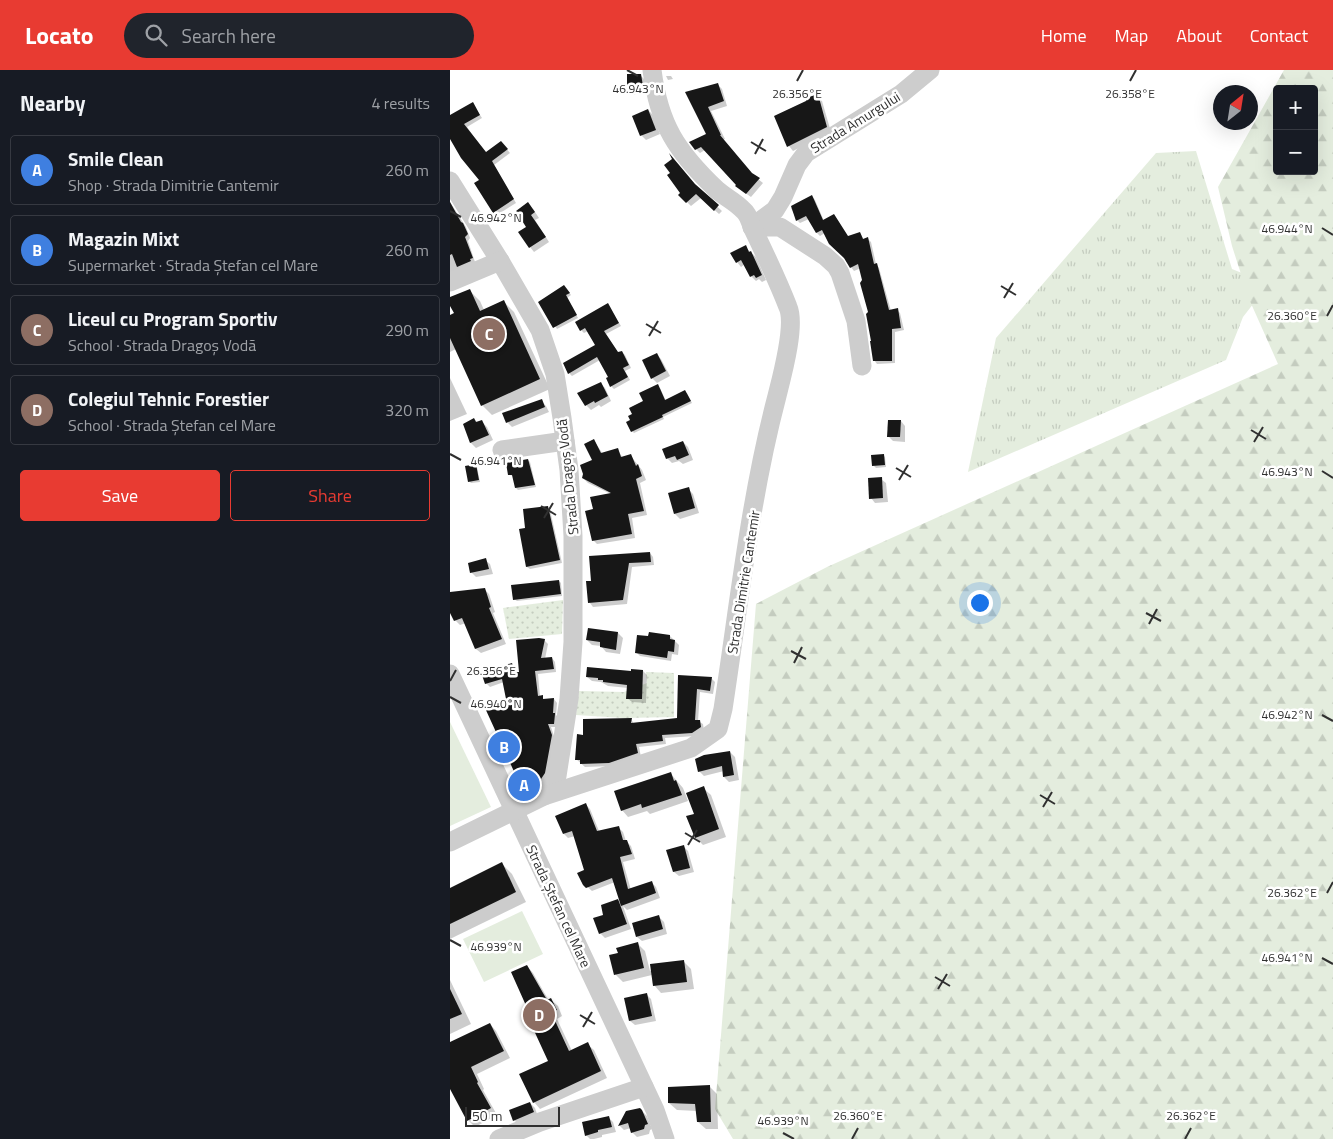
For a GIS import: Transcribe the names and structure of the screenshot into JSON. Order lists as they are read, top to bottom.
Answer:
{
  "streets": {
    "street": [
      "Strada Amurgului",
      "Strada Dragoș Vodă",
      "Strada Dimitrie Cantemir",
      "Strada Ștefan cel Mare"
    ]
  },
  "crossings": [
    ["Strada Amurgului", "Strada Dimitrie Cantemir"],
    ["Strada Dragoș Vodă", "Strada Dimitrie Cantemir"],
    ["Strada Dimitrie Cantemir", "Strada Ștefan cel Mare"]
  ],
  "scale_bar": "50 m",
  "north": "top right",
  "page": {
    "header": "Locato",
    "search": "Search here",
    "nav": [
      "Home",
      "Map",
      "About",
      "Contact"
    ],
    "heading": ["Nearby", "4 results"],
    "map_buttons": ["+", "−"],
    "list": [
      {
        "mark": "A",
        "name": "Smile Clean",
        "note": "Shop · Strada Dimitrie Cantemir",
        "value": "260 m"
      },
      {
        "mark": "B",
        "name": "Magazin Mixt",
        "note": "Supermarket · Strada Ștefan cel Mare",
        "value": "260 m"
      },
      {
        "mark": "C",
        "name": "Liceul cu Program Sportiv",
        "note": "School · Strada Dragoș Vodă",
        "value": "290 m"
      },
      {
        "mark": "D",
        "name": "Colegiul Tehnic Forestier",
        "note": "School · Strada Ștefan cel Mare",
        "value": "320 m"
      }
    ],
    "pins": [
      "C",
      "B",
      "A",
      "D"
    ],
    "buttons": ["Save", "Share"],
    "scale": "50 m"
  },
  "coordinates": [
    "46.943°N",
    "26.356°E",
    "26.358°E",
    "46.942°N",
    "46.944°N",
    "26.360°E",
    "46.941°N",
    "46.940°N",
    "26.362°E",
    "46.939°N"
  ]
}
